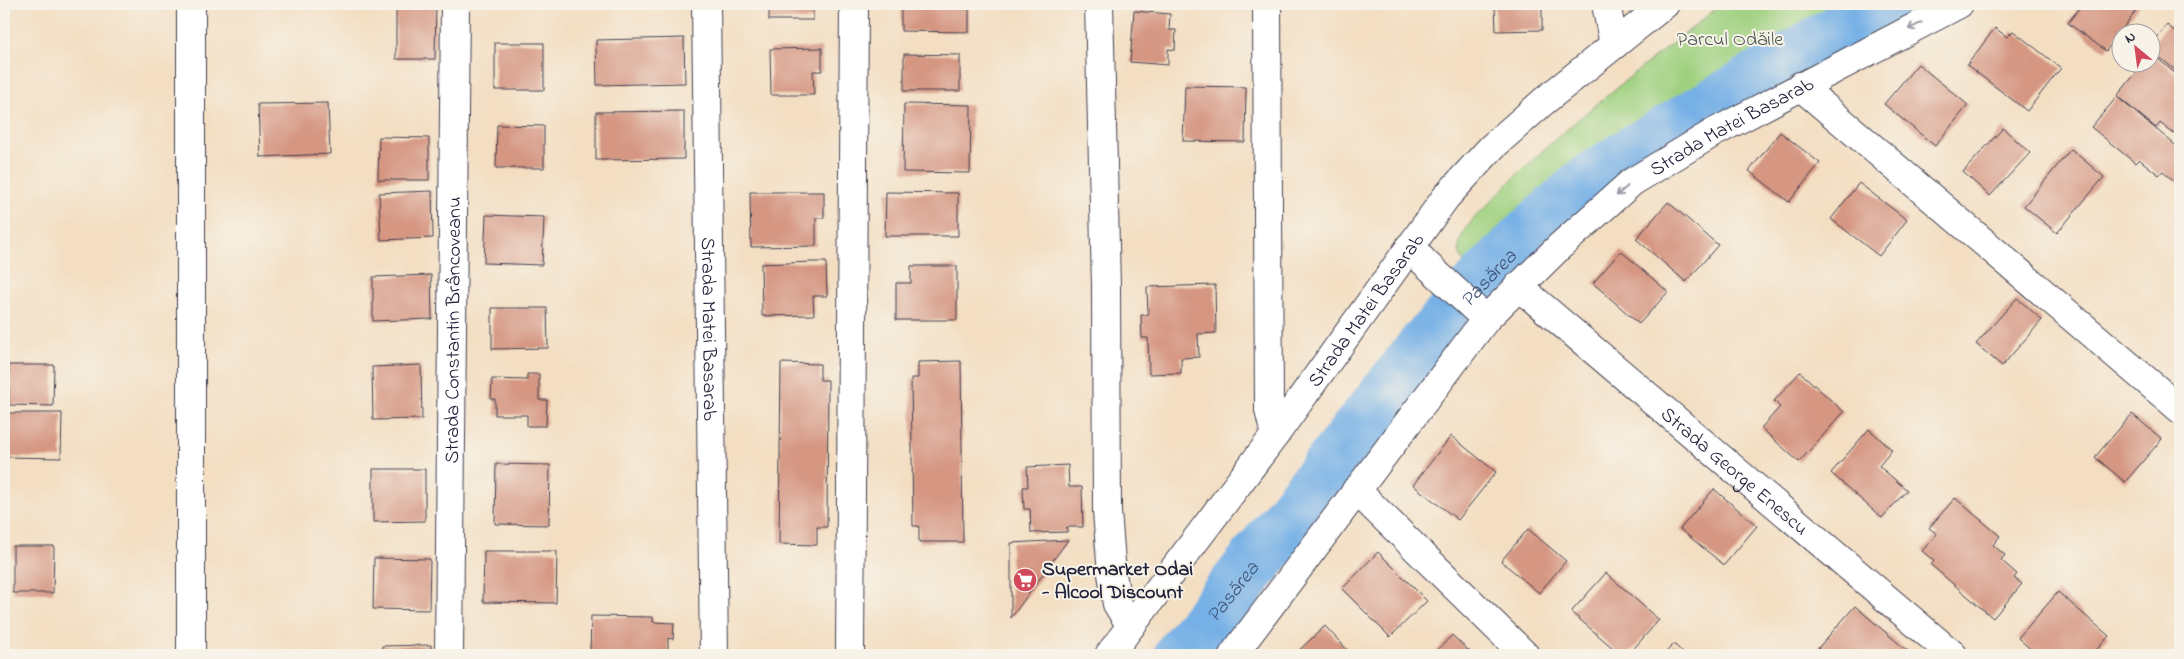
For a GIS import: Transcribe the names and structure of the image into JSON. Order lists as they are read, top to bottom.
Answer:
{
  "streets": {
    "street": ["Strada Matei Basarab", "Strada Constantin Brâncoveanu", "Strada George Enescu"]
  },
  "crossings": [
    ["Strada Matei Basarab", "Strada George Enescu"]
  ],
  "water": ["Pasărea"],
  "parks": ["Parcul Odăile"],
  "places": {
    "supermarket": ["Supermarket Odai - Alcool Discount"]
  },
  "north": "top left"
}
